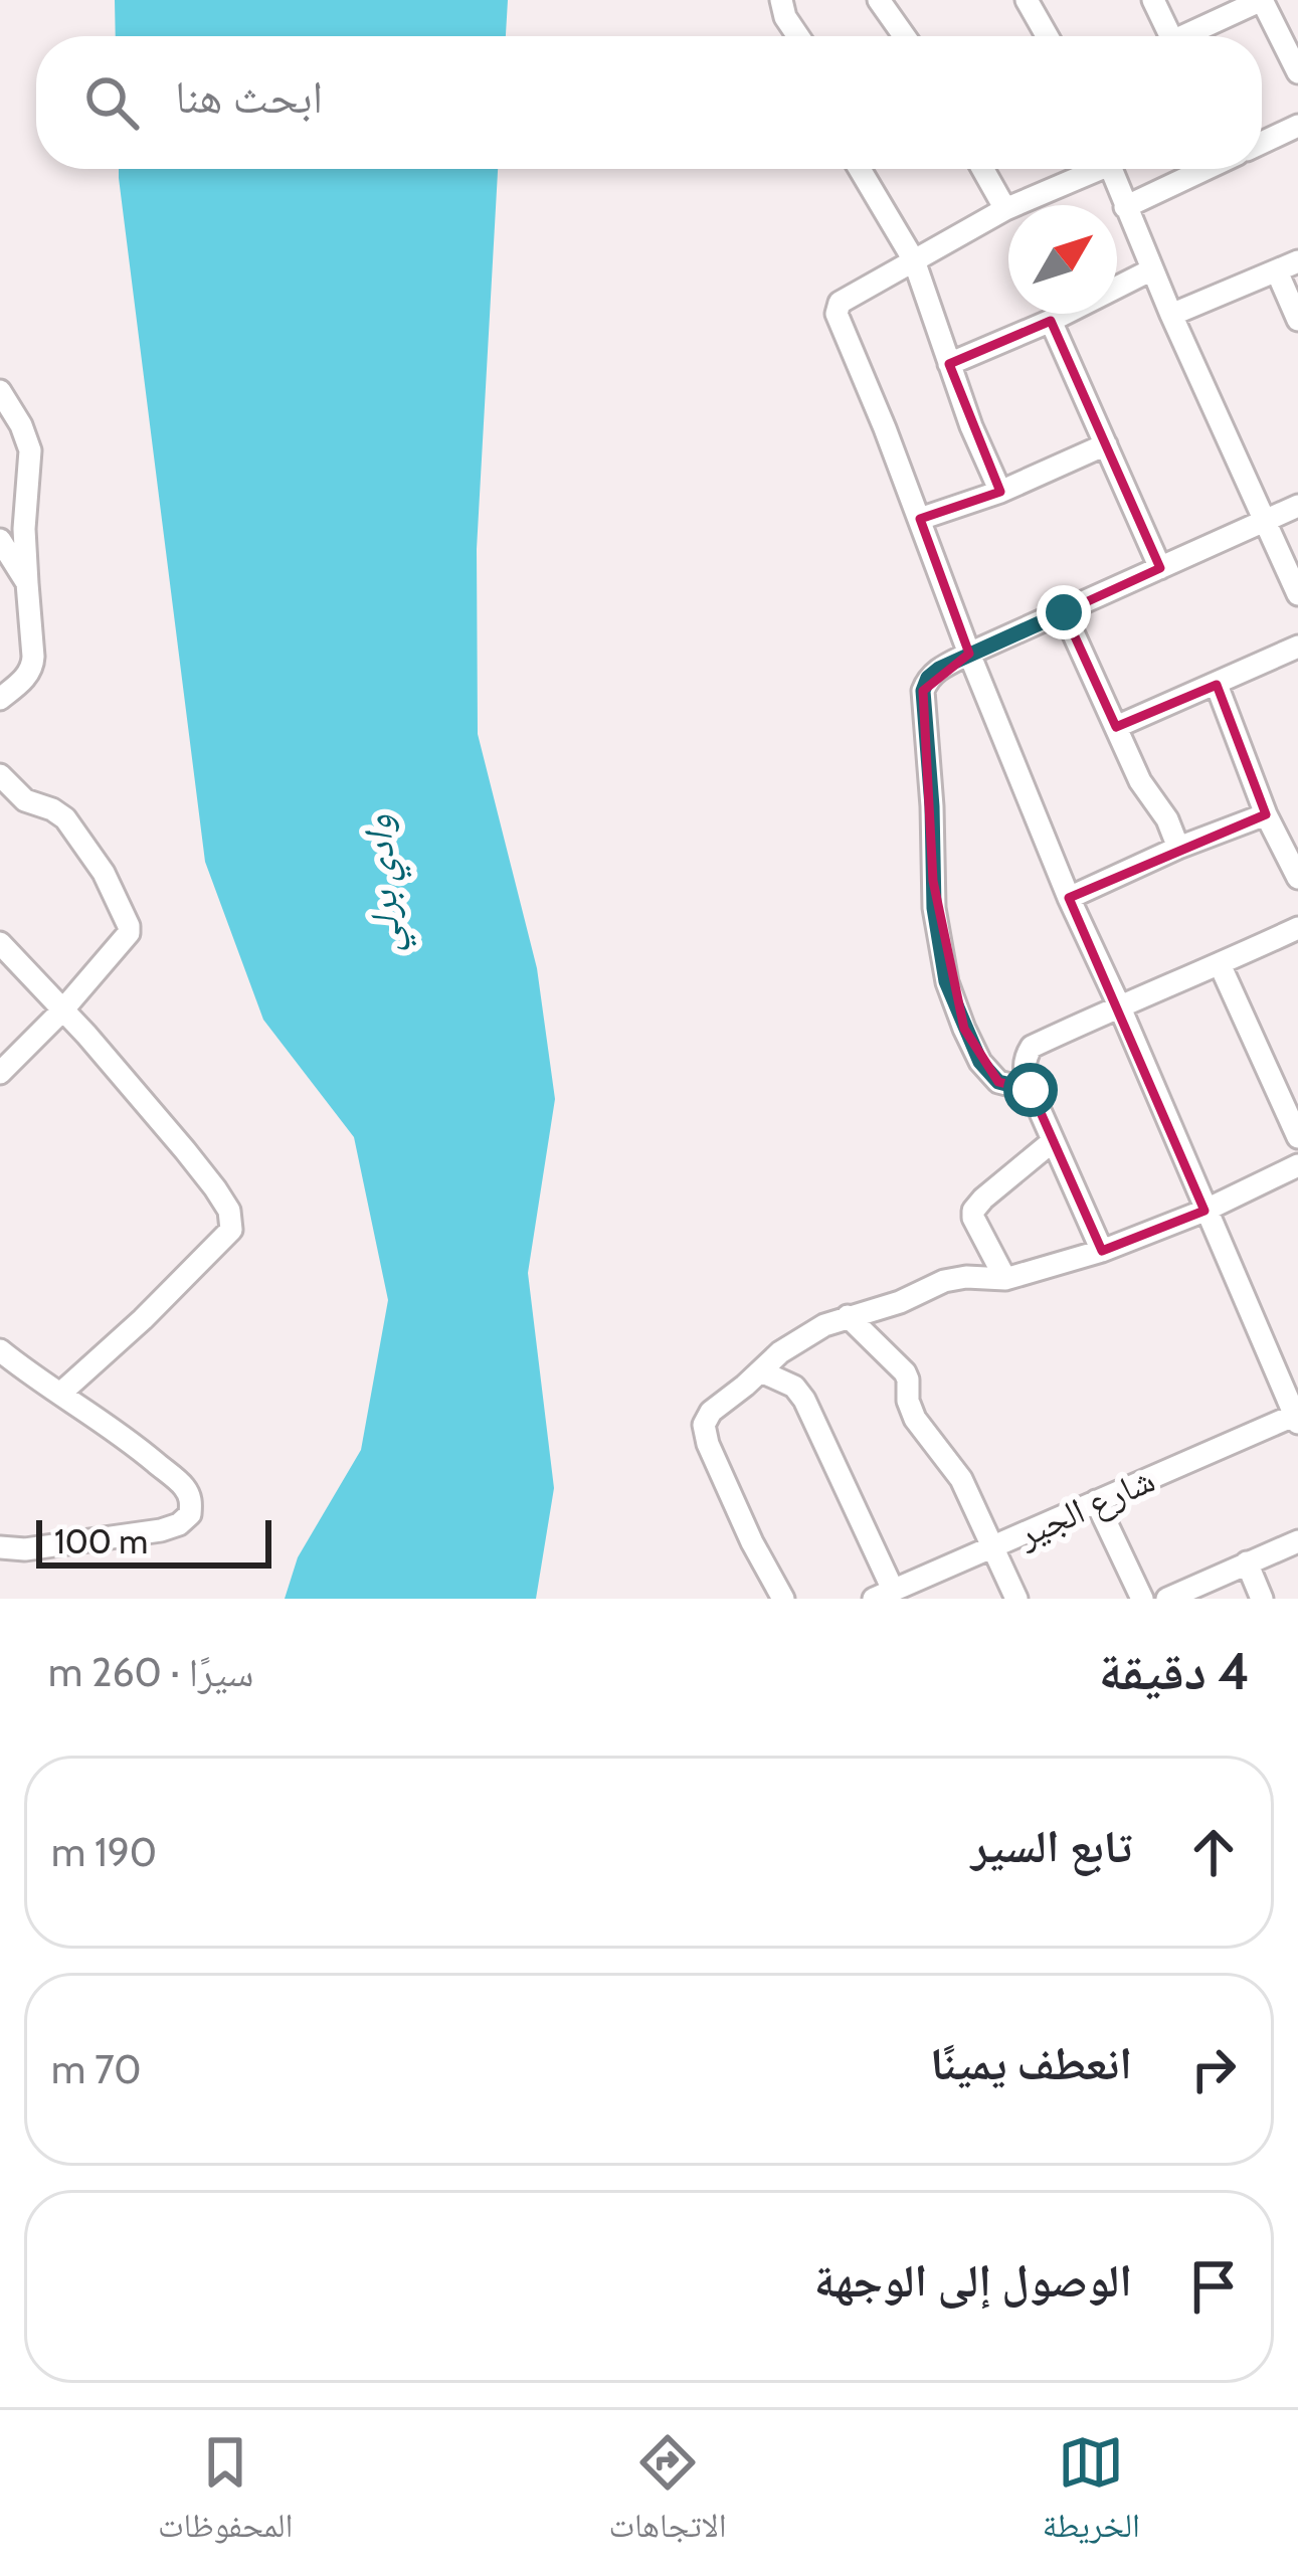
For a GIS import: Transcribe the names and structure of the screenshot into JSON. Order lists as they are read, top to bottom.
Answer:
{
  "streets": {
    "street": ["شارع الجير"]
  },
  "water": ["وادي برلي"],
  "scale_bar": "100 m",
  "north": "top right",
  "page": {
    "search": "ابحث هنا",
    "scale": "100 m",
    "heading": ["4 دقيقة", "سيرًا · 260 m"],
    "list": [
      ["تابع السير", "190 m"],
      ["انعطف يمينًا", "70 m"],
      "الوصول إلى الوجهة"
    ],
    "nav": ["الخريطة", "الاتجاهات", "المحفوظات"]
  }
}
